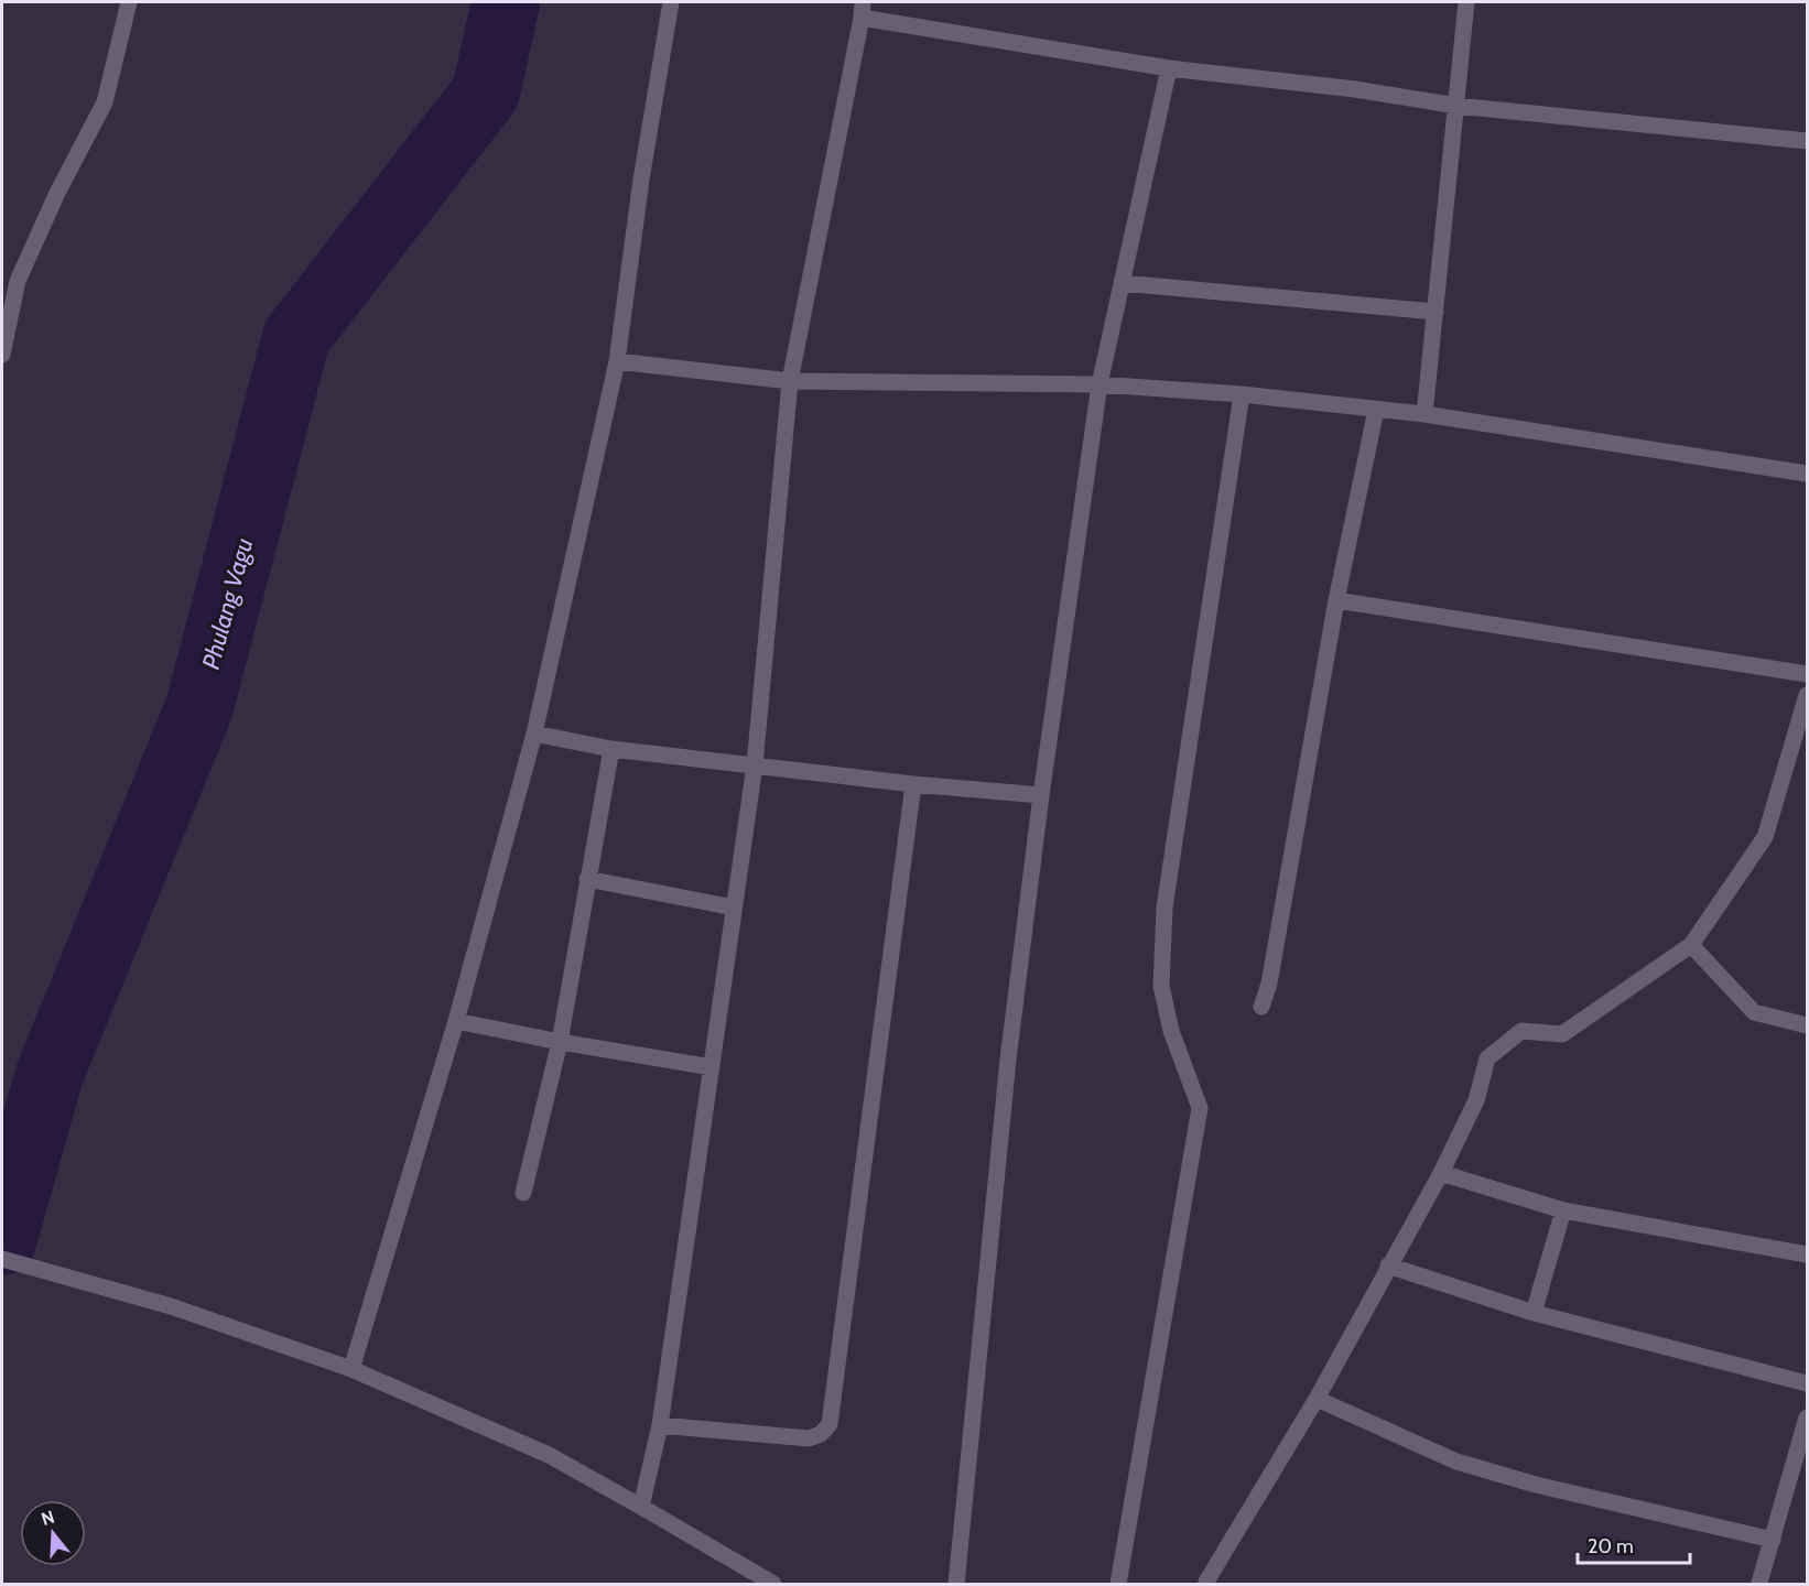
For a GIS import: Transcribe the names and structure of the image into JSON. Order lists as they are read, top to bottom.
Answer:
{
  "water": ["Phulang Vagu"],
  "scale_bar": "20 m",
  "north": "top"
}
